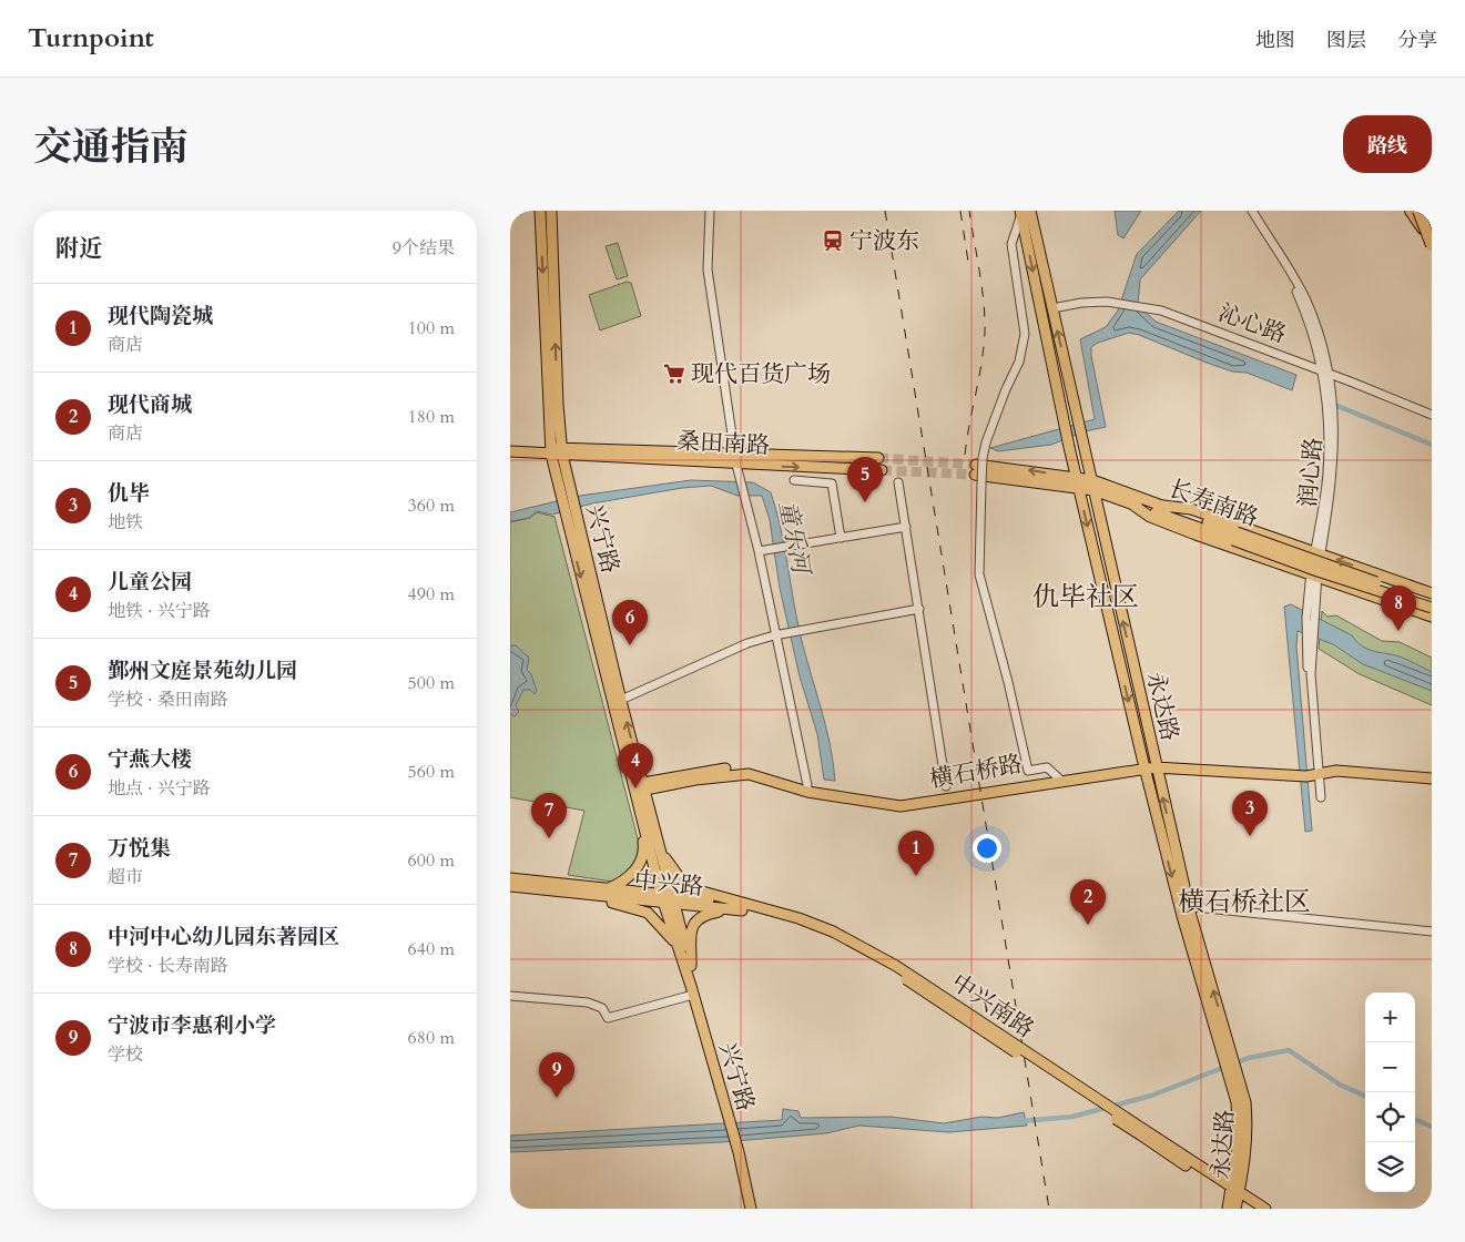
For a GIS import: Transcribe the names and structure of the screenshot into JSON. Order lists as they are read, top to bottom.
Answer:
{
  "streets": {
    "main road": [
      "桑田南路",
      "长寿南路",
      "兴宁路",
      "永达路",
      "横石桥路",
      "中兴路",
      "中兴南路"
    ],
    "street": ["沁心路", "润心路"]
  },
  "crossings": [
    ["沁心路", "润心路"],
    ["沁心路", "永达路"],
    ["桑田南路", "兴宁路"],
    ["润心路", "横石桥路"],
    ["长寿南路", "永达路"],
    ["兴宁路", "横石桥路"],
    ["兴宁路", "中兴路"],
    ["兴宁路", "中兴南路"],
    ["永达路", "横石桥路"],
    ["永达路", "中兴南路"],
    ["横石桥路", "中兴路"],
    ["横石桥路", "中兴南路"],
    ["中兴路", "中兴南路"]
  ],
  "districts": ["仇毕社区", "横石桥社区"],
  "water": ["童乐河"],
  "places": {
    "station": ["宁波东"],
    "supermarket": ["现代百货广场"]
  },
  "page": {
    "header": "Turnpoint",
    "nav": ["地图", "图层", "分享"],
    "title": "交通指南",
    "buttons": "路线",
    "heading": ["附近", "9个结果"],
    "list": [
      {
        "mark": "1",
        "name": "现代陶瓷城",
        "note": "商店",
        "value": "100 m"
      },
      {
        "mark": "2",
        "name": "现代商城",
        "note": "商店",
        "value": "180 m"
      },
      {
        "mark": "3",
        "name": "仇毕",
        "note": "地铁",
        "value": "360 m"
      },
      {
        "mark": "4",
        "name": "儿童公园",
        "note": "地铁 · 兴宁路",
        "value": "490 m"
      },
      {
        "mark": "5",
        "name": "鄞州文庭景苑幼儿园",
        "note": "学校 · 桑田南路",
        "value": "500 m"
      },
      {
        "mark": "6",
        "name": "宁燕大楼",
        "note": "地点 · 兴宁路",
        "value": "560 m"
      },
      {
        "mark": "7",
        "name": "万悦集",
        "note": "超市",
        "value": "600 m"
      },
      {
        "mark": "8",
        "name": "中河中心幼儿园东著园区",
        "note": "学校 · 长寿南路",
        "value": "640 m"
      },
      {
        "mark": "9",
        "name": "宁波市李惠利小学",
        "note": "学校",
        "value": "680 m"
      }
    ],
    "pins": [
      "5",
      "8",
      "6",
      "4",
      "3",
      "7",
      "1",
      "2",
      "9"
    ],
    "map_buttons": ["+", "−"]
  }
}
